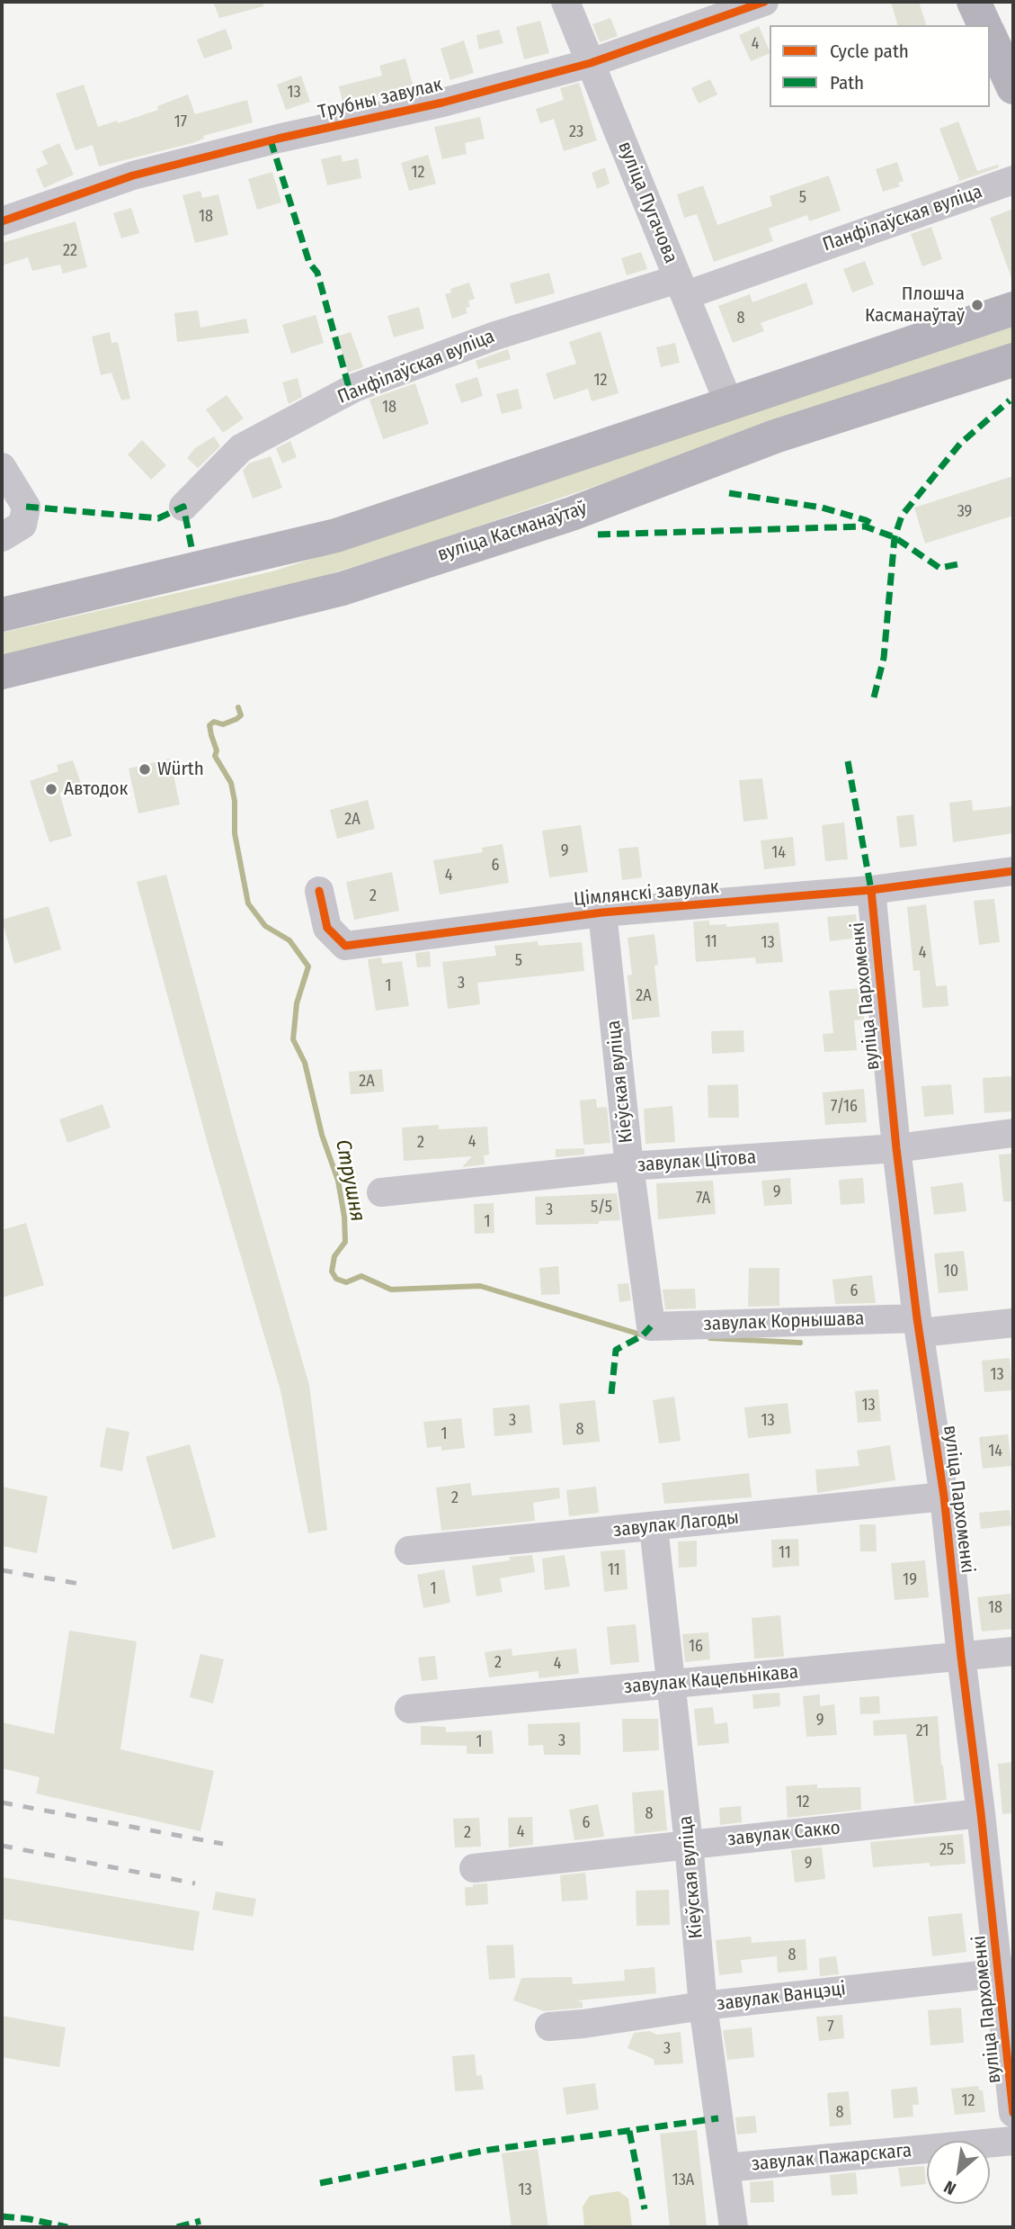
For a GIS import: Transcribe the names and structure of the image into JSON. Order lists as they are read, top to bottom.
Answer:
{
  "streets": {
    "main road": ["вуліца Касманаўтаў"],
    "street": [
      "Трубны завулак",
      "вуліца Пугачова",
      "Панфілаўская вуліца",
      "Цімлянскі завулак",
      "вуліца Пархоменкі",
      "Кіеўская вуліца",
      "завулак Цітова",
      "завулак Корнышава",
      "завулак Лагоды",
      "завулак Кацельнікава",
      "завулак Сакко",
      "завулак Ванцэці",
      "завулак Пажарскага"
    ]
  },
  "crossings": [
    ["Трубны завулак", "вуліца Пугачова"],
    ["вуліца Пугачова", "Панфілаўская вуліца"],
    ["Цімлянскі завулак", "вуліца Пархоменкі"],
    ["Цімлянскі завулак", "Кіеўская вуліца"],
    ["вуліца Пархоменкі", "завулак Цітова"],
    ["вуліца Пархоменкі", "завулак Корнышава"],
    ["вуліца Пархоменкі", "завулак Лагоды"],
    ["вуліца Пархоменкі", "завулак Кацельнікава"],
    ["вуліца Пархоменкі", "завулак Сакко"],
    ["вуліца Пархоменкі", "завулак Ванцэці"],
    ["Кіеўская вуліца", "завулак Цітова"],
    ["Кіеўская вуліца", "завулак Корнышава"],
    ["Кіеўская вуліца", "завулак Лагоды"],
    ["Кіеўская вуліца", "завулак Кацельнікава"],
    ["Кіеўская вуліца", "завулак Сакко"],
    ["Кіеўская вуліца", "завулак Ванцэці"],
    ["Кіеўская вуліца", "завулак Пажарскага"]
  ],
  "water": ["Струшня"],
  "places": ["Плошча Касманаўтаў", "Würth", "Автодок"],
  "house_numbers": [
    "4",
    "13",
    "17",
    "23",
    "12",
    "5",
    "18",
    "22",
    "8",
    "12",
    "18",
    "39",
    "2А",
    "9",
    "14",
    "6",
    "4",
    "2",
    "11",
    "13",
    "4",
    "5",
    "3",
    "1",
    "2А",
    "2А",
    "7/16",
    "4",
    "2",
    "9",
    "7А",
    "5/5",
    "3",
    "1",
    "10",
    "6",
    "13",
    "13",
    "3",
    "13",
    "8",
    "1",
    "14",
    "2",
    "11",
    "11",
    "19",
    "1",
    "18",
    "16",
    "2",
    "4",
    "9",
    "21",
    "3",
    "1",
    "12",
    "8",
    "6",
    "4",
    "2",
    "25",
    "9",
    "8",
    "7",
    "3",
    "12",
    "8",
    "13А",
    "13"
  ],
  "legend": ["Cycle path", "Path"],
  "north": "bottom left"
}
